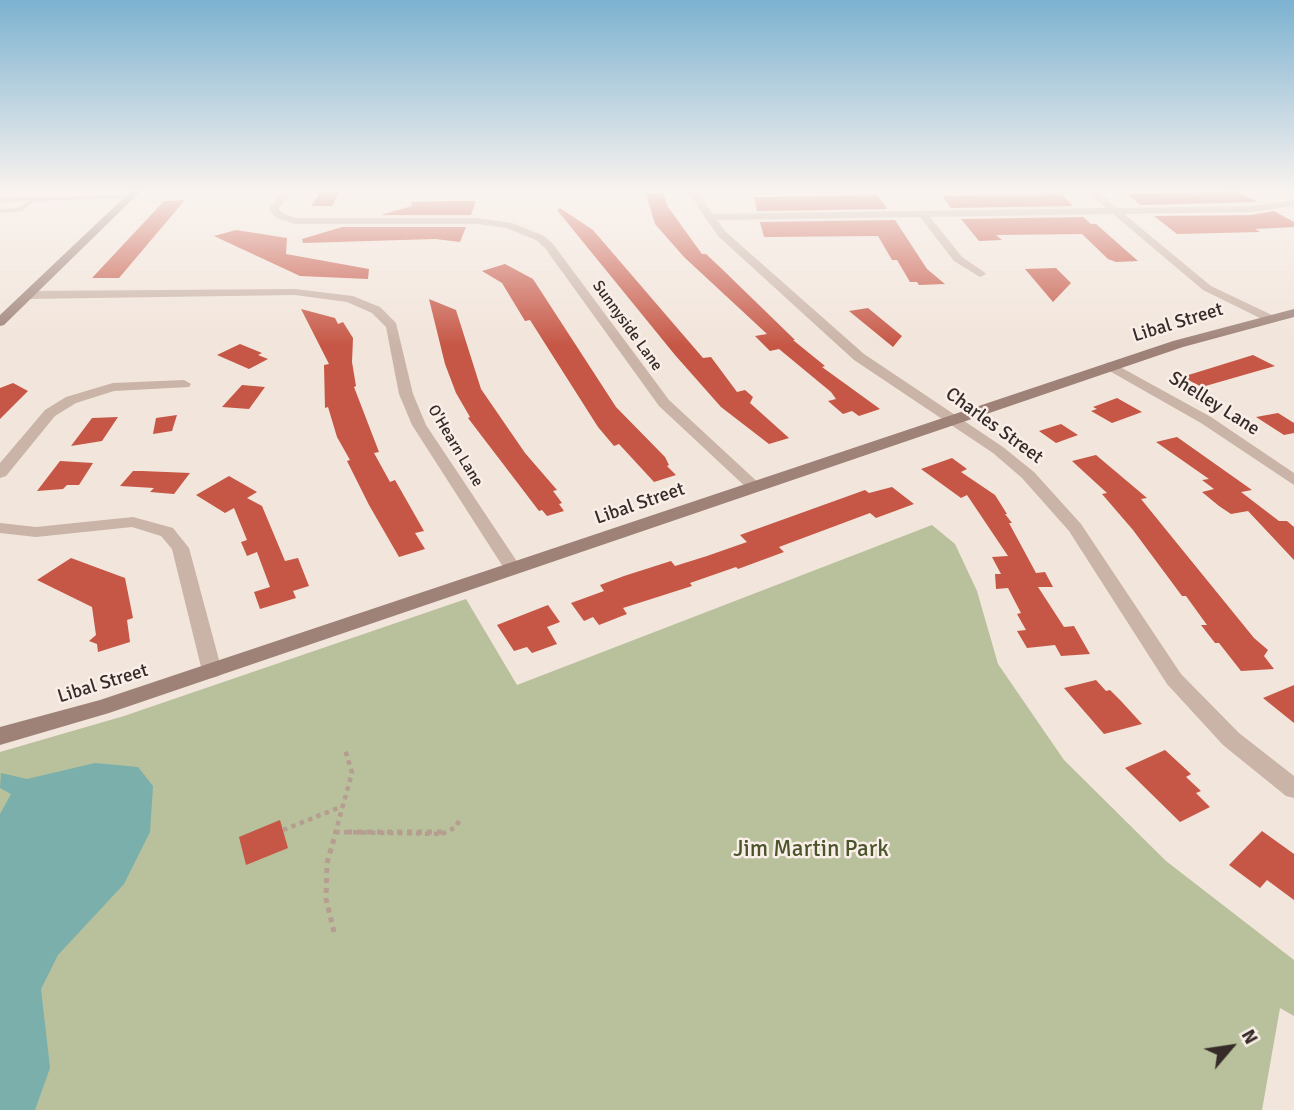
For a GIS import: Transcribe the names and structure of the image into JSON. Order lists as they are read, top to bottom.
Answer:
{
  "streets": {
    "street": [
      "Libal Street",
      "Sunnyside Lane",
      "Shelley Lane",
      "Charles Street",
      "O'Hearn Lane"
    ]
  },
  "crossings": [
    ["Libal Street", "Sunnyside Lane"],
    ["Libal Street", "Shelley Lane"],
    ["Libal Street", "Charles Street"],
    ["Libal Street", "O'Hearn Lane"]
  ],
  "parks": ["Jim Martin Park"],
  "north": "top right"
}
